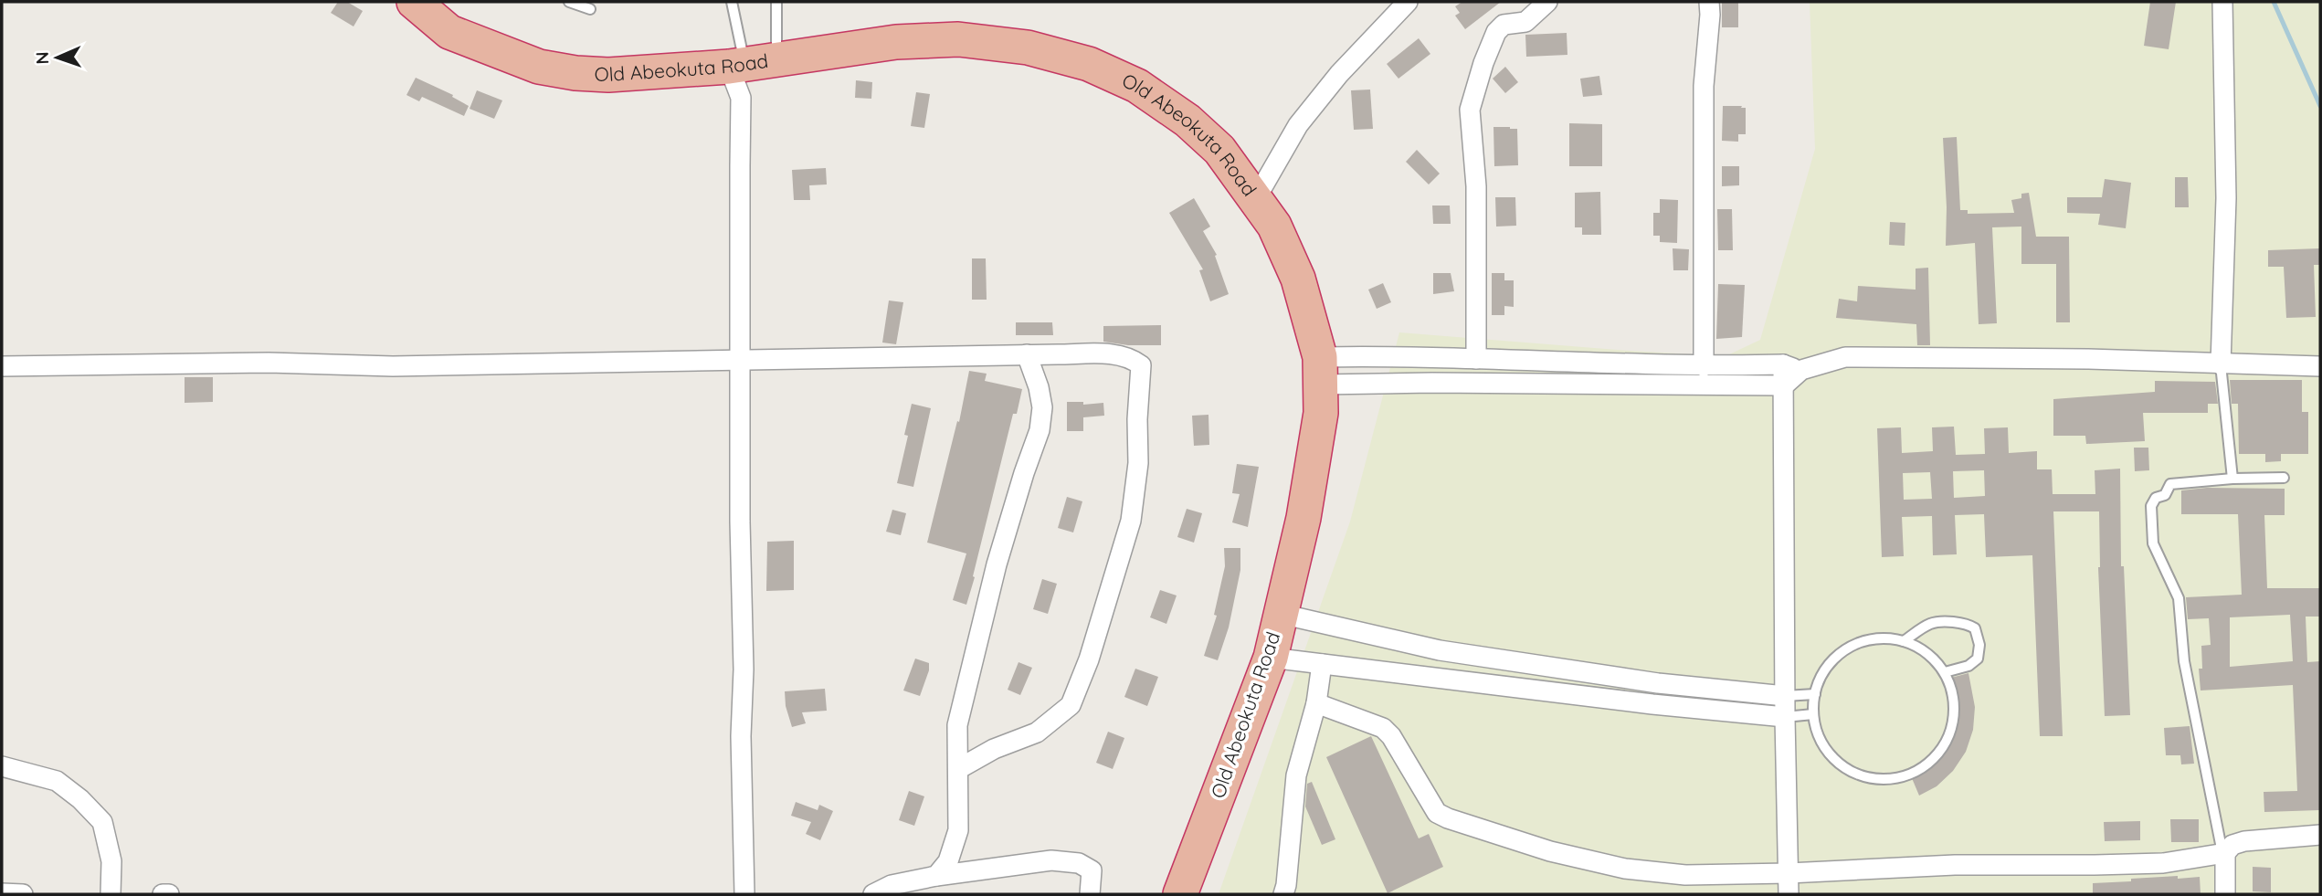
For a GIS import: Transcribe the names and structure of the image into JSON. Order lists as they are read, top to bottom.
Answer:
{
  "streets": {
    "highway": ["Old Abeokuta Road"]
  },
  "north": "left"
}
